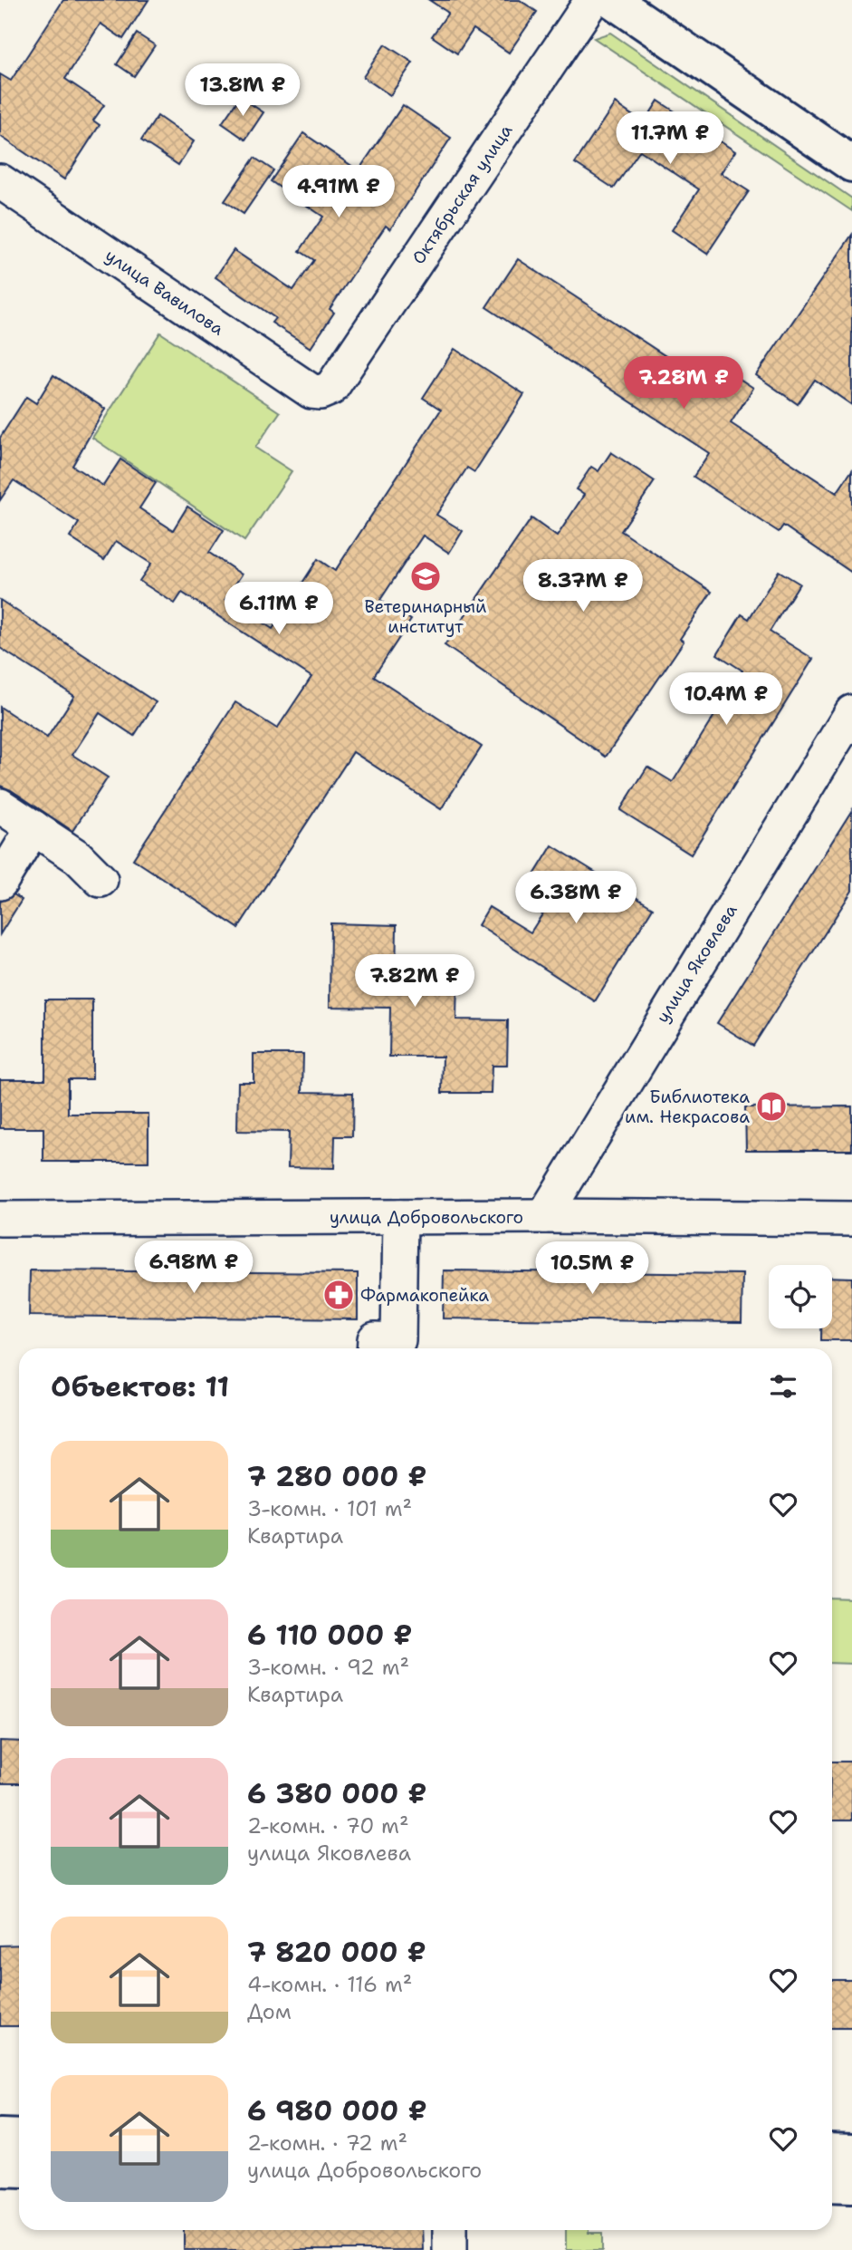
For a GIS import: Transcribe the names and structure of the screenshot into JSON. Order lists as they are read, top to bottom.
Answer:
{
  "streets": {
    "street": [
      "Октябрьская улица",
      "улица Вавилова",
      "улица Яковлева",
      "улица Добровольского"
    ]
  },
  "crossings": [
    ["Октябрьская улица", "улица Вавилова"],
    ["улица Яковлева", "улица Добровольского"]
  ],
  "places": {
    "school or university": ["Ветеринарный институт"],
    "library": ["Библиотека им. Некрасова"],
    "pharmacy": ["Фармакопейка"]
  },
  "page": {
    "price": [
      "13.8M ₽",
      "11.7M ₽",
      "4.91M ₽",
      "7.28M ₽",
      "8.37M ₽",
      "6.11M ₽",
      "10.4M ₽",
      "6.38M ₽",
      "7.82M ₽",
      "6.98M ₽",
      "10.5M ₽"
    ],
    "heading": "Объектов: 11",
    "list": [
      {
        "name": "7 280 000 ₽",
        "note": "3-комн. · 101 m² · Квартира"
      },
      {
        "name": "6 110 000 ₽",
        "note": "3-комн. · 92 m² · Квартира"
      },
      {
        "name": "6 380 000 ₽",
        "note": "2-комн. · 70 m² · улица Яковлева"
      },
      {
        "name": "7 820 000 ₽",
        "note": "4-комн. · 116 m² · Дом"
      },
      {
        "name": "6 980 000 ₽",
        "note": "2-комн. · 72 m² · улица Добровольского"
      }
    ]
  }
}
